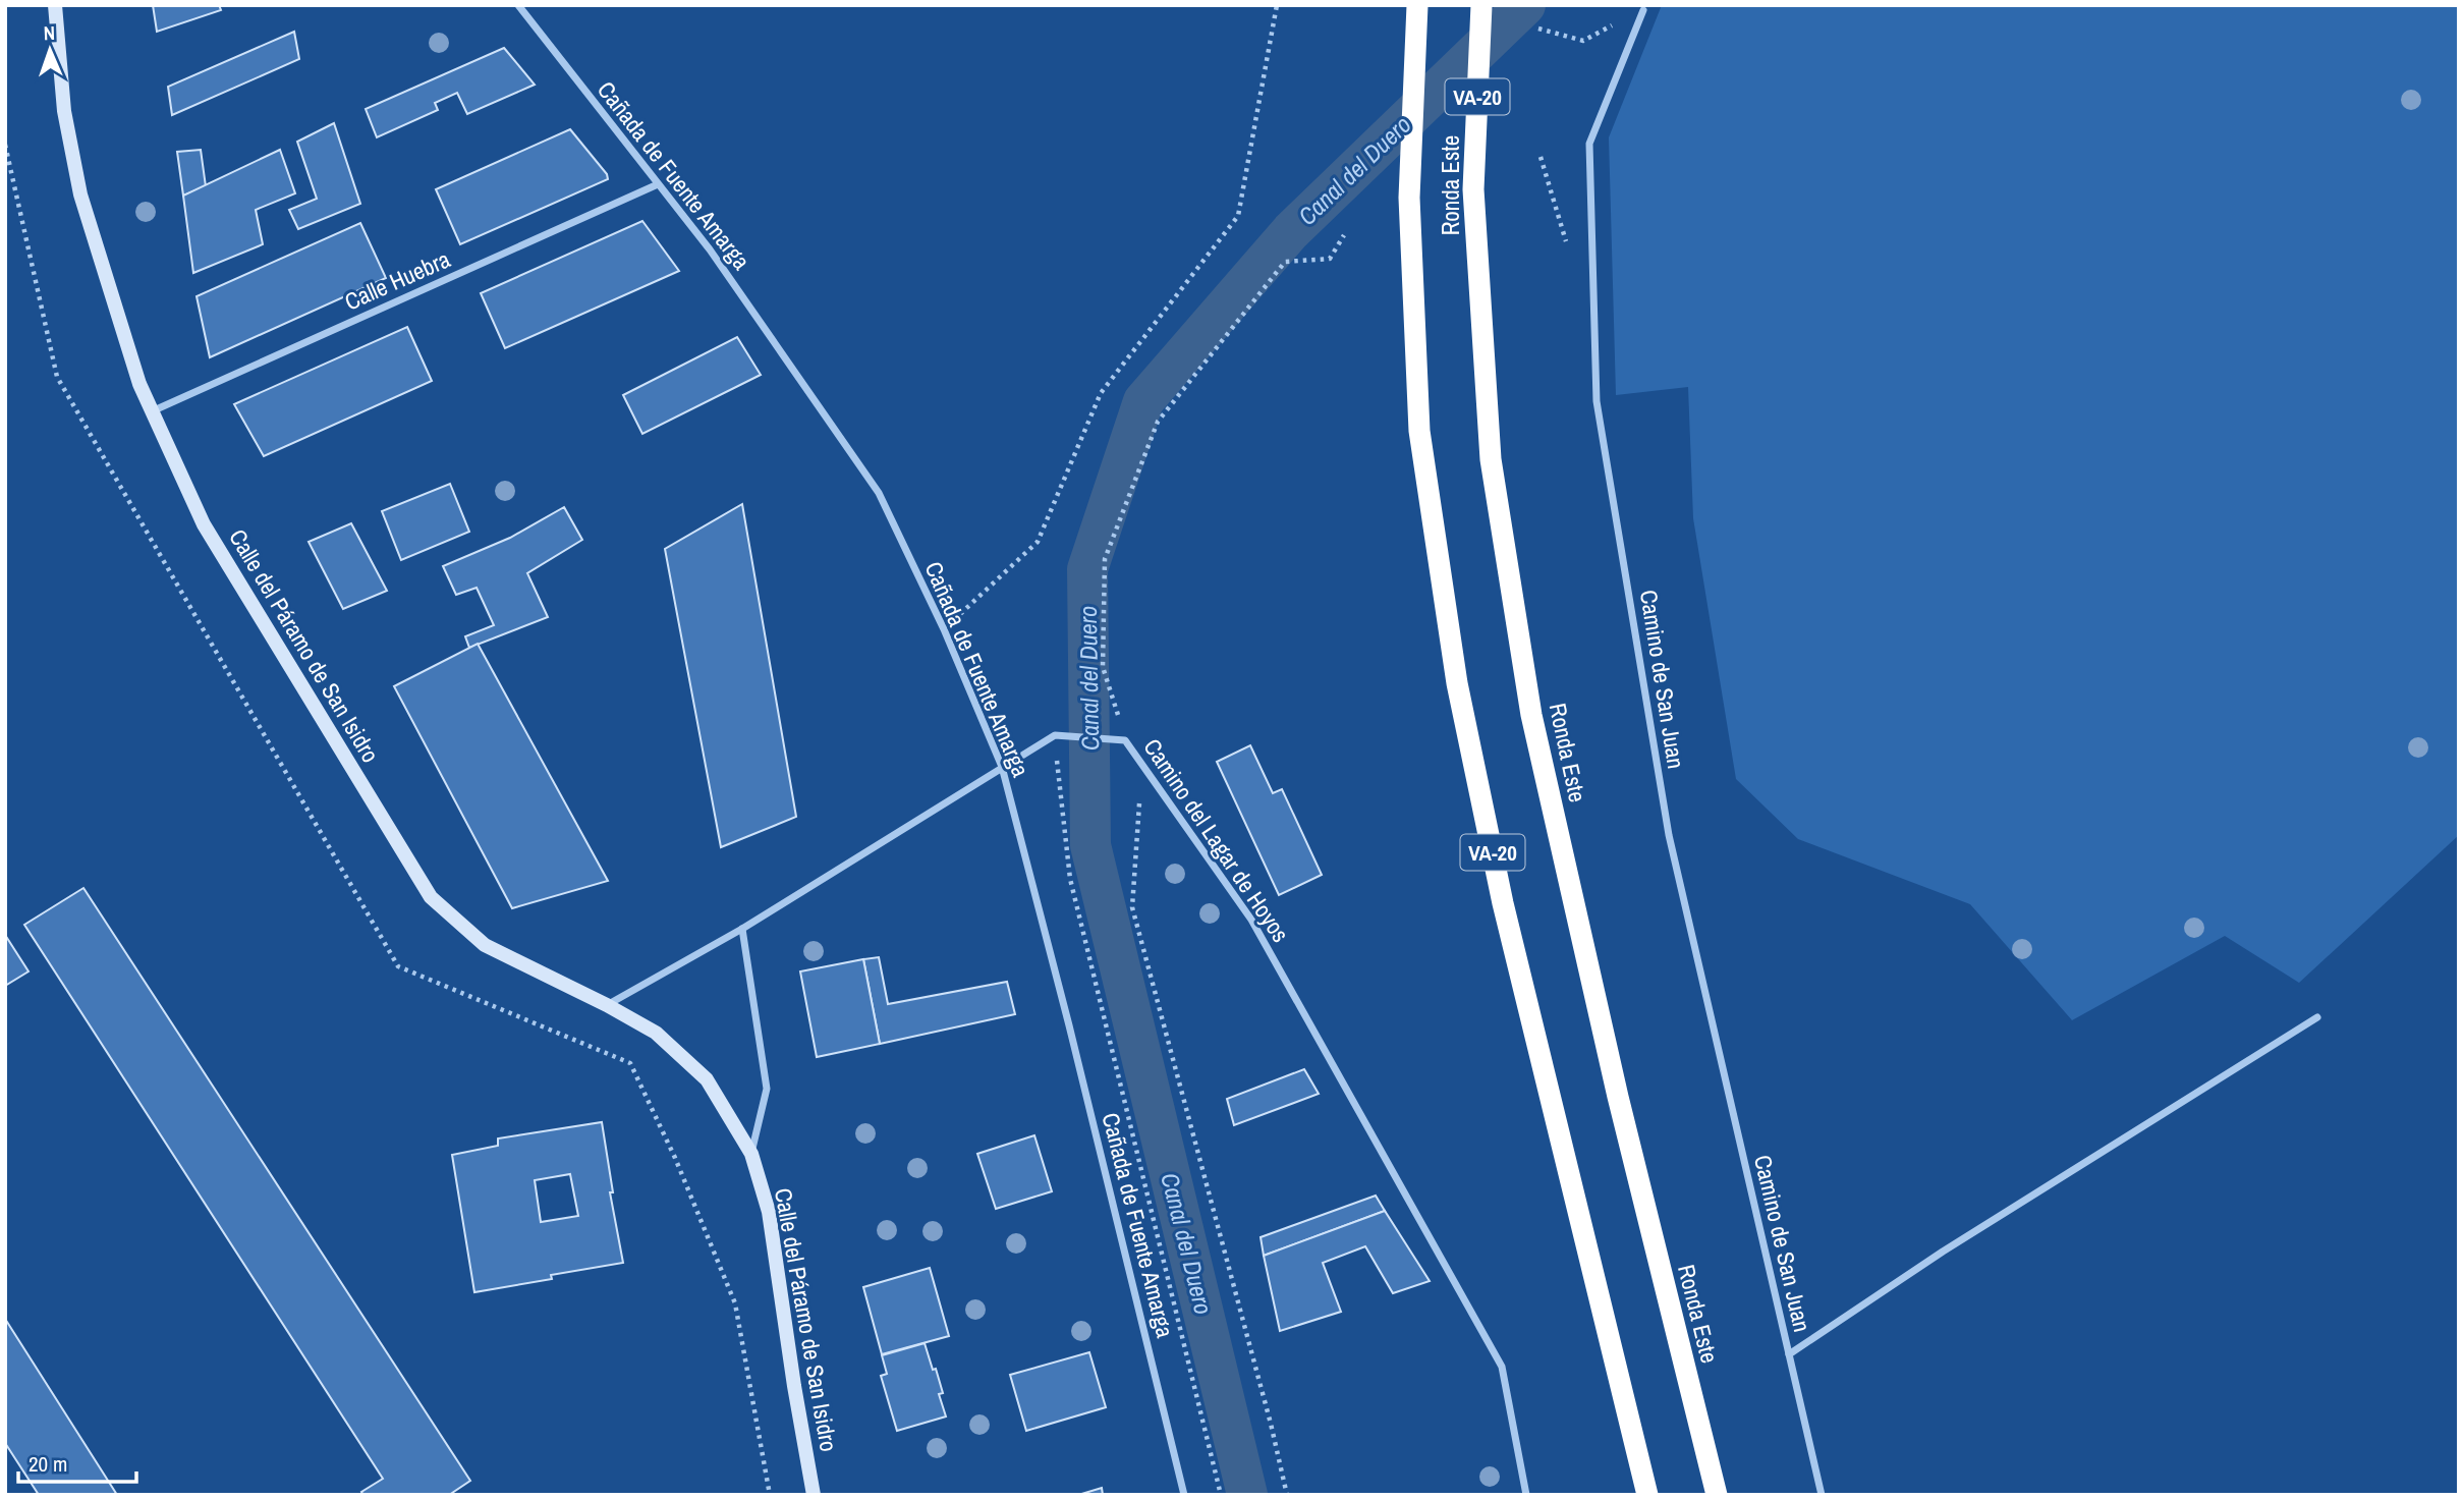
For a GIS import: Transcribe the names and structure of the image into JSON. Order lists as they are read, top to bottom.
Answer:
{
  "streets": {
    "highway": ["VA-20", "Ronda Este"],
    "street": [
      "Cañada de Fuente Amarga",
      "Calle Huebra",
      "Calle del Páramo de San Isidro",
      "Camino de San Juan",
      "Camino del Lagar de Hoyos"
    ]
  },
  "crossings": [
    ["Cañada de Fuente Amarga", "Calle Huebra"],
    ["Calle Huebra", "Calle del Páramo de San Isidro"]
  ],
  "water": ["Canal del Duero"],
  "scale_bar": "20 m",
  "north": "top"
}
